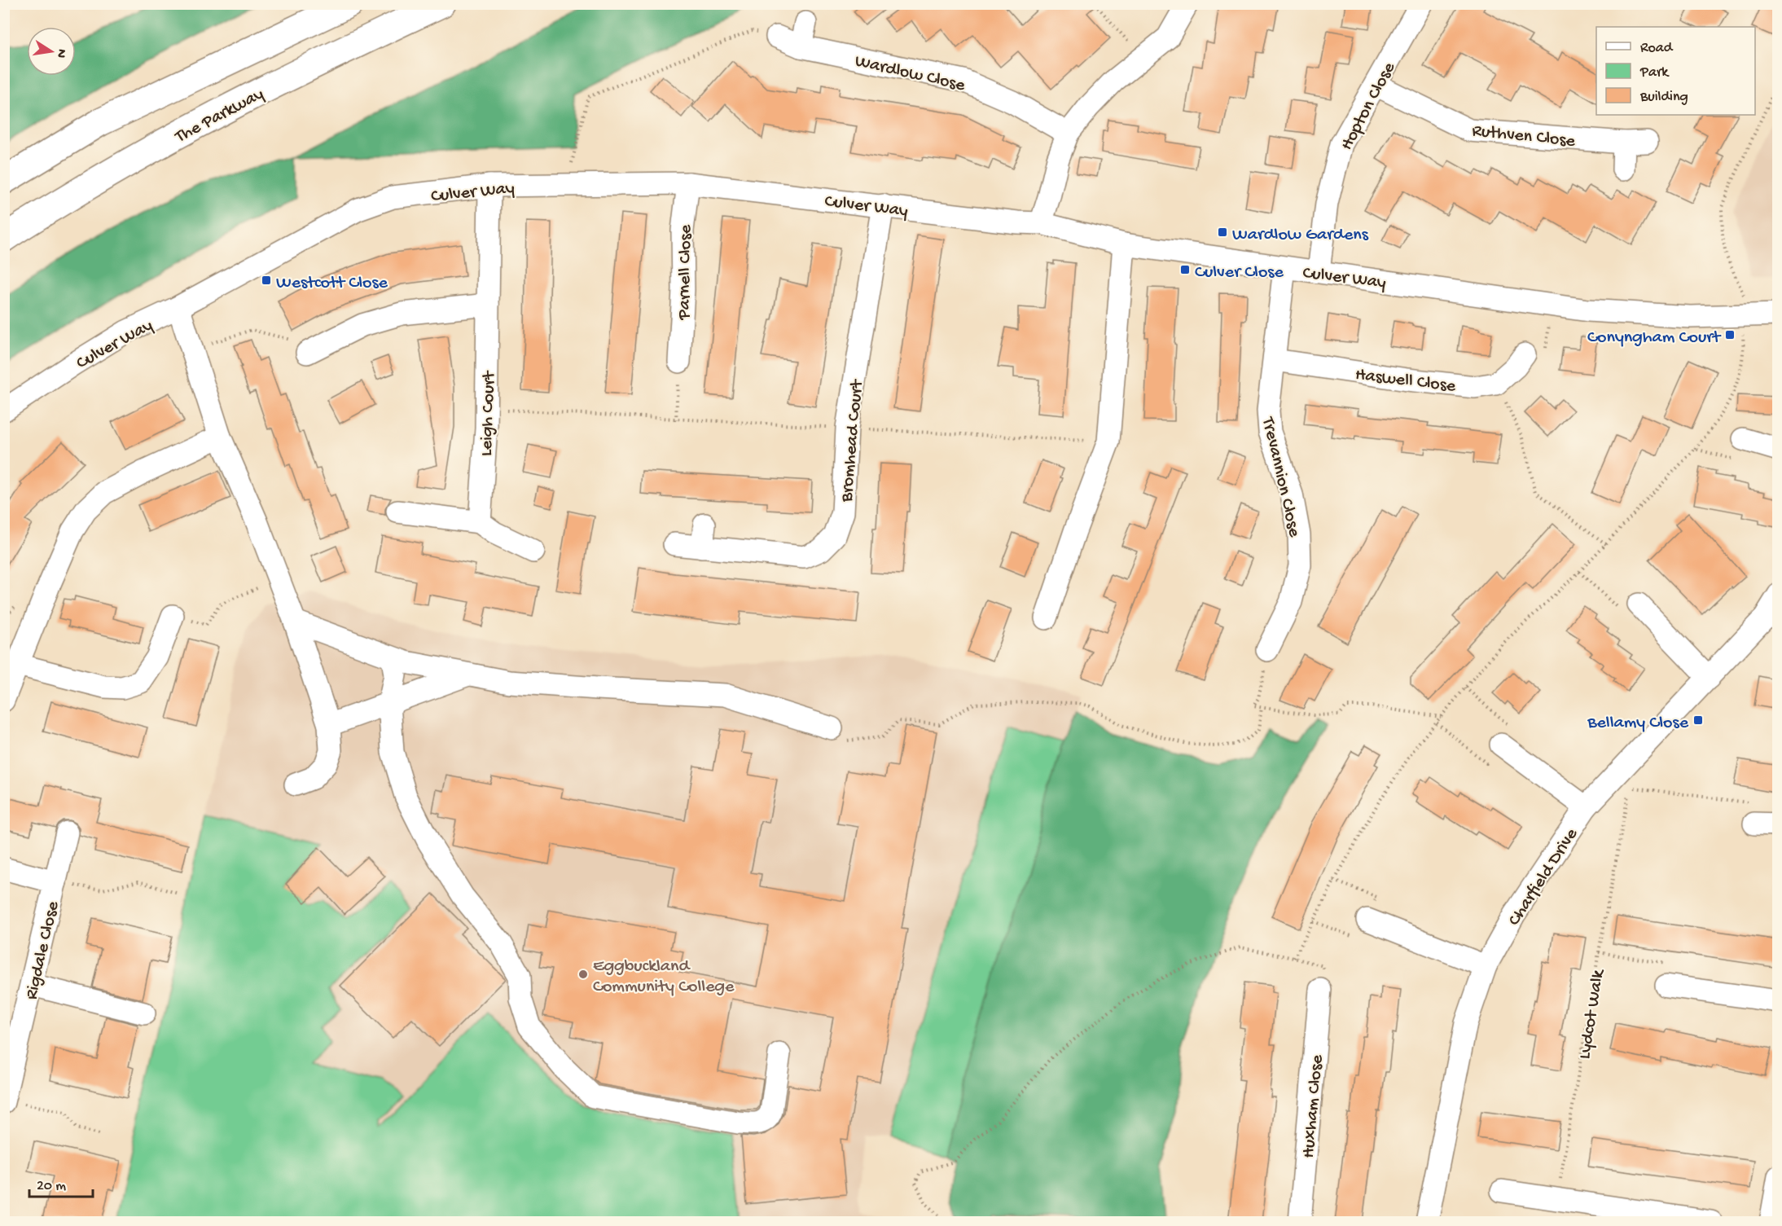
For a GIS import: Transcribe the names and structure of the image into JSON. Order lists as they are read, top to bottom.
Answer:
{
  "streets": {
    "highway": ["The Parkway"],
    "street": [
      "Wardlow Close",
      "Hopton Close",
      "Ruthven Close",
      "Culver Way",
      "Parnell Close",
      "Haswell Close",
      "Leigh Court",
      "Bromhead Court",
      "Trevannion Close",
      "Charfield Drive",
      "Rigdale Close",
      "Huxham Close"
    ],
    "path": ["Lydcot Walk"]
  },
  "crossings": [
    ["Hopton Close", "Ruthven Close"],
    ["Hopton Close", "Culver Way"],
    ["Culver Way", "Parnell Close"],
    ["Culver Way", "Leigh Court"],
    ["Culver Way", "Bromhead Court"],
    ["Culver Way", "Trevannion Close"],
    ["Haswell Close", "Trevannion Close"]
  ],
  "places": {
    "transit": [
      "Wardlow Gardens",
      "Culver Close",
      "Westcott Close",
      "Conyngham Court",
      "Bellamy Close"
    ],
    "other": ["Eggbuckland Community College"]
  },
  "legend": ["Road", "Park", "Building"],
  "scale_bar": "20 m",
  "north": "right"
}
